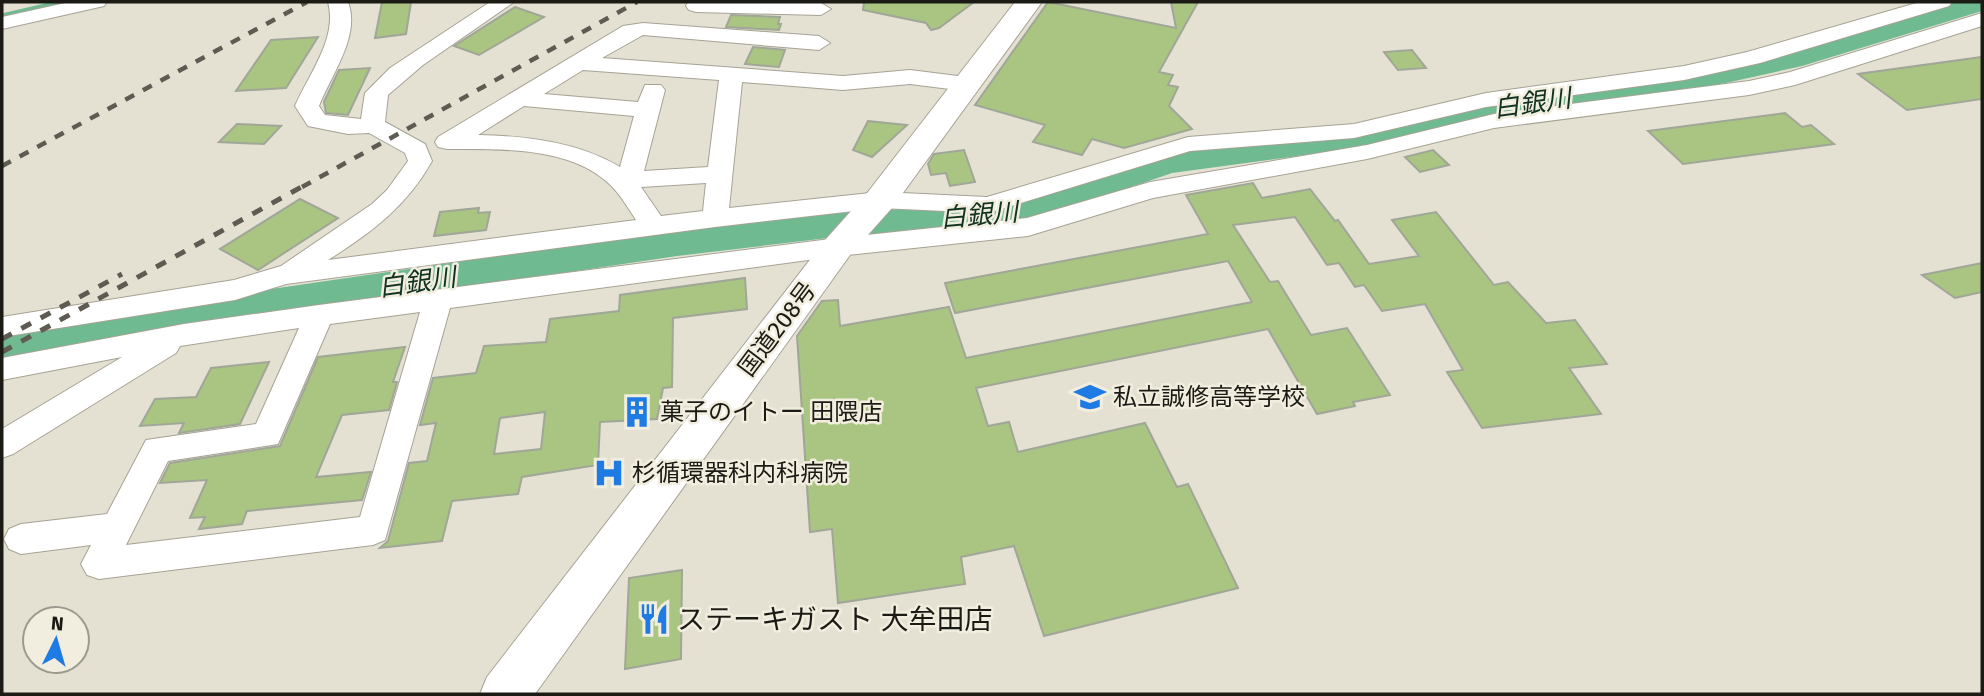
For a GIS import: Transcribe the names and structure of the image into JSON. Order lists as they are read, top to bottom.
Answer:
{
  "streets": {
    "highway": ["国道208号"]
  },
  "water": ["白銀川"],
  "places": {
    "school or university": ["私立誠修高等学校"],
    "building": ["菓子のイトー 田隈店"],
    "hospital": ["杉循環器科内科病院"],
    "restaurant": ["ステーキガスト 大牟田店"]
  },
  "north": "top"
}
